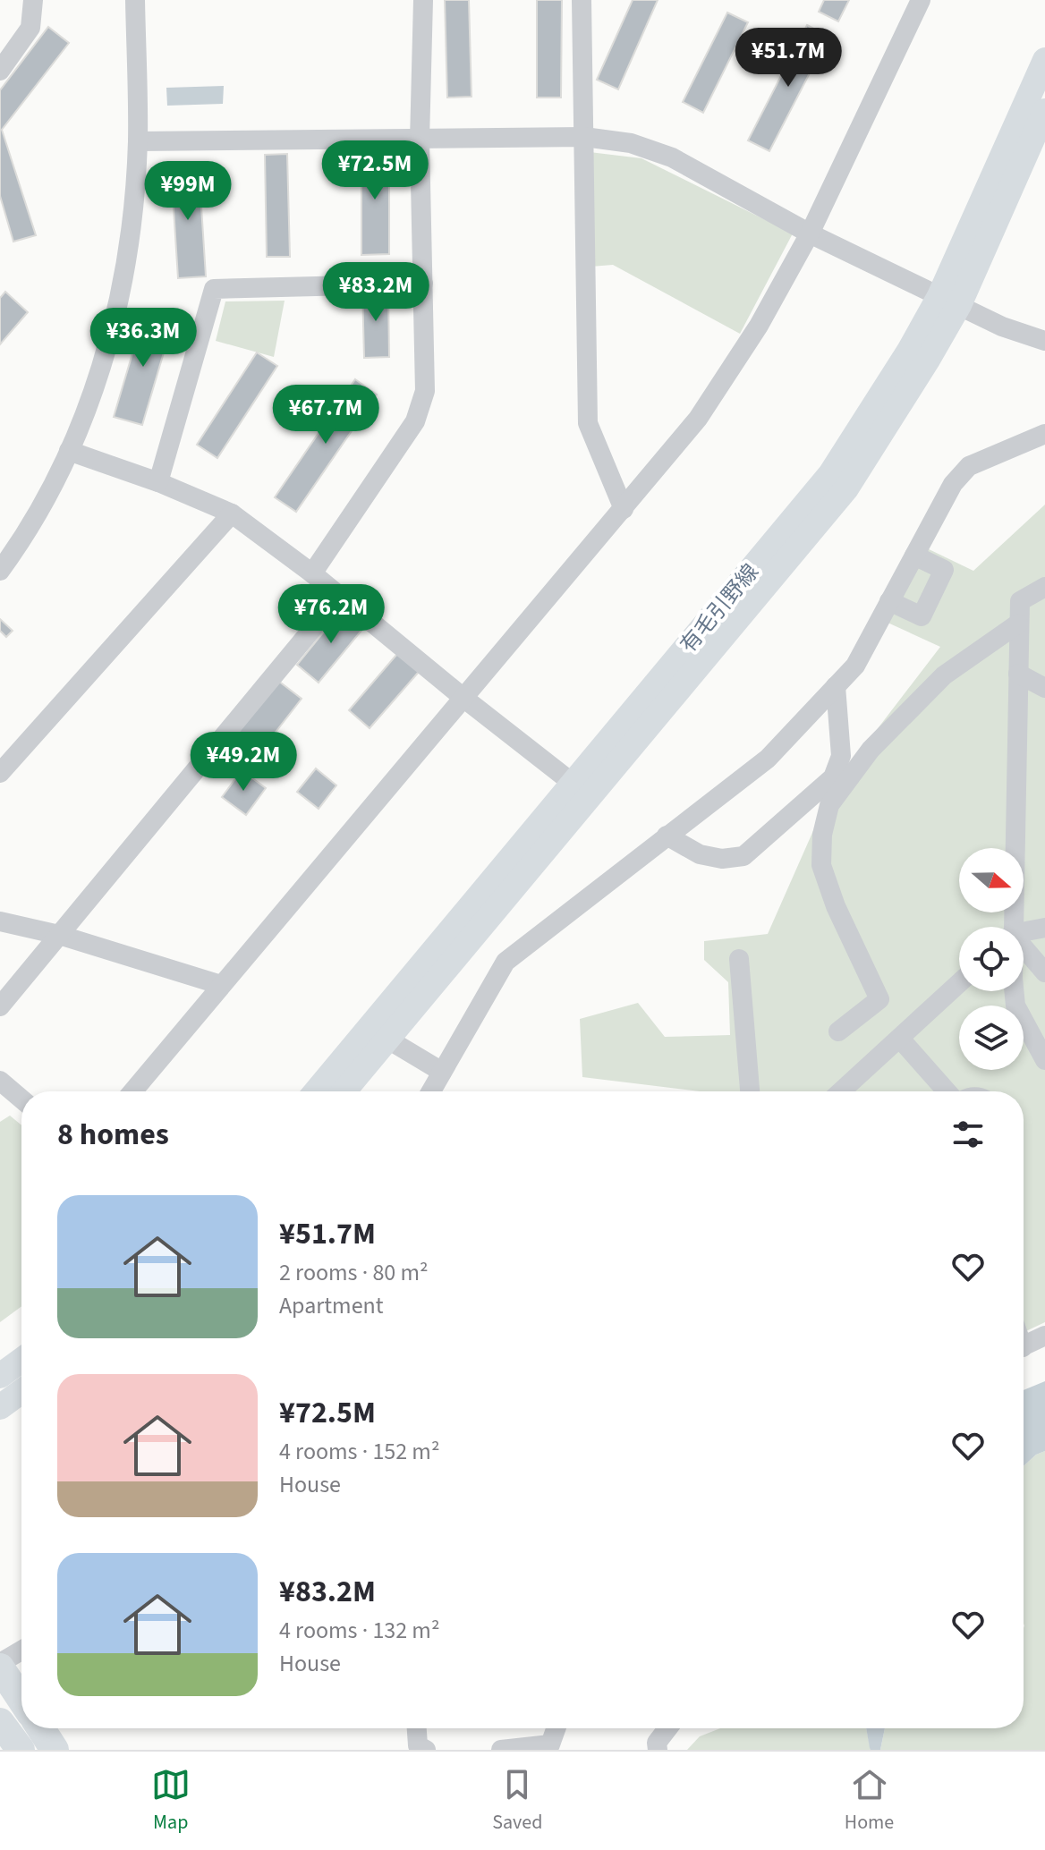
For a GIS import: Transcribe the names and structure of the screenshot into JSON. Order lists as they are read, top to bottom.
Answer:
{
  "streets": {
    "main road": ["有毛引野線"]
  },
  "north": "right",
  "page": {
    "price": [
      "¥51.7M",
      "¥72.5M",
      "¥99M",
      "¥83.2M",
      "¥36.3M",
      "¥67.7M",
      "¥76.2M",
      "¥49.2M"
    ],
    "heading": "8 homes",
    "list": [
      {
        "name": "¥51.7M",
        "note": "2 rooms · 80 m² · Apartment"
      },
      {
        "name": "¥72.5M",
        "note": "4 rooms · 152 m² · House"
      },
      {
        "name": "¥83.2M",
        "note": "4 rooms · 132 m² · House"
      }
    ],
    "tabs": ["Map", "Saved", "Home"]
  }
}
